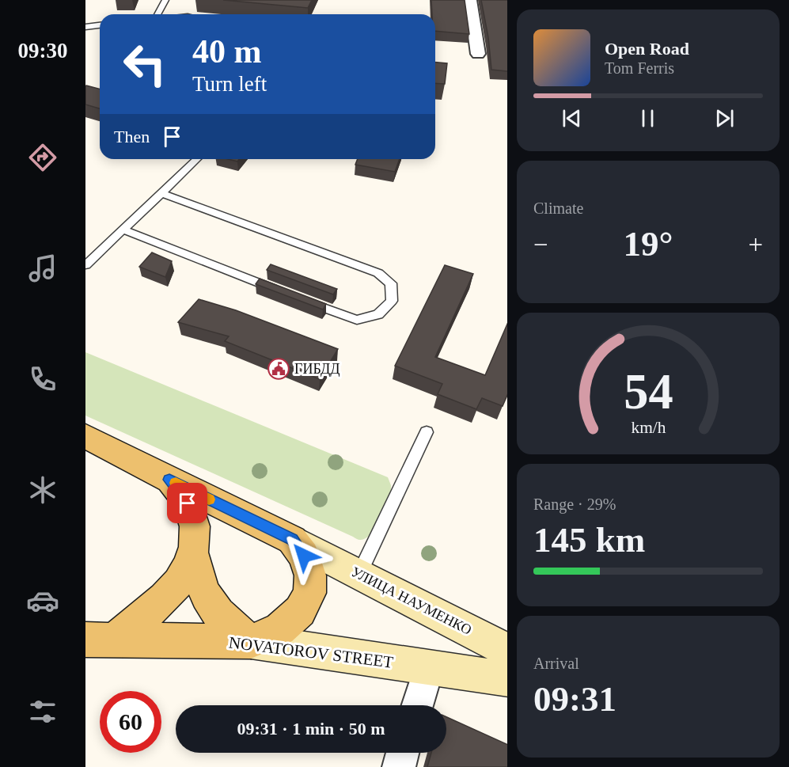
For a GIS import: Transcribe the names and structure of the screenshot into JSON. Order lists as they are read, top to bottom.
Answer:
{
  "streets": {
    "main road": ["УЛИЦА НАУМЕНКО", "NOVATOROV STREET"]
  },
  "crossings": [
    ["УЛИЦА НАУМЕНКО", "NOVATOROV STREET"]
  ],
  "places": {
    "public building": ["ГИБДД"]
  },
  "page": {
    "tabs": "09:30",
    "turn": ["40 m", "Turn left"],
    "song": ["Open Road", "Tom Ferris"],
    "then": "Then",
    "tile": [
      "Climate",
      ["Range · 29%", "145 km"],
      ["Arrival", "09:31"]
    ],
    "heat": ["−", "19°", "+"],
    "limit": "60",
    "trip": "09:31 · 1 min · 50 m",
    "gauge": ["54", "km/h"]
  }
}
